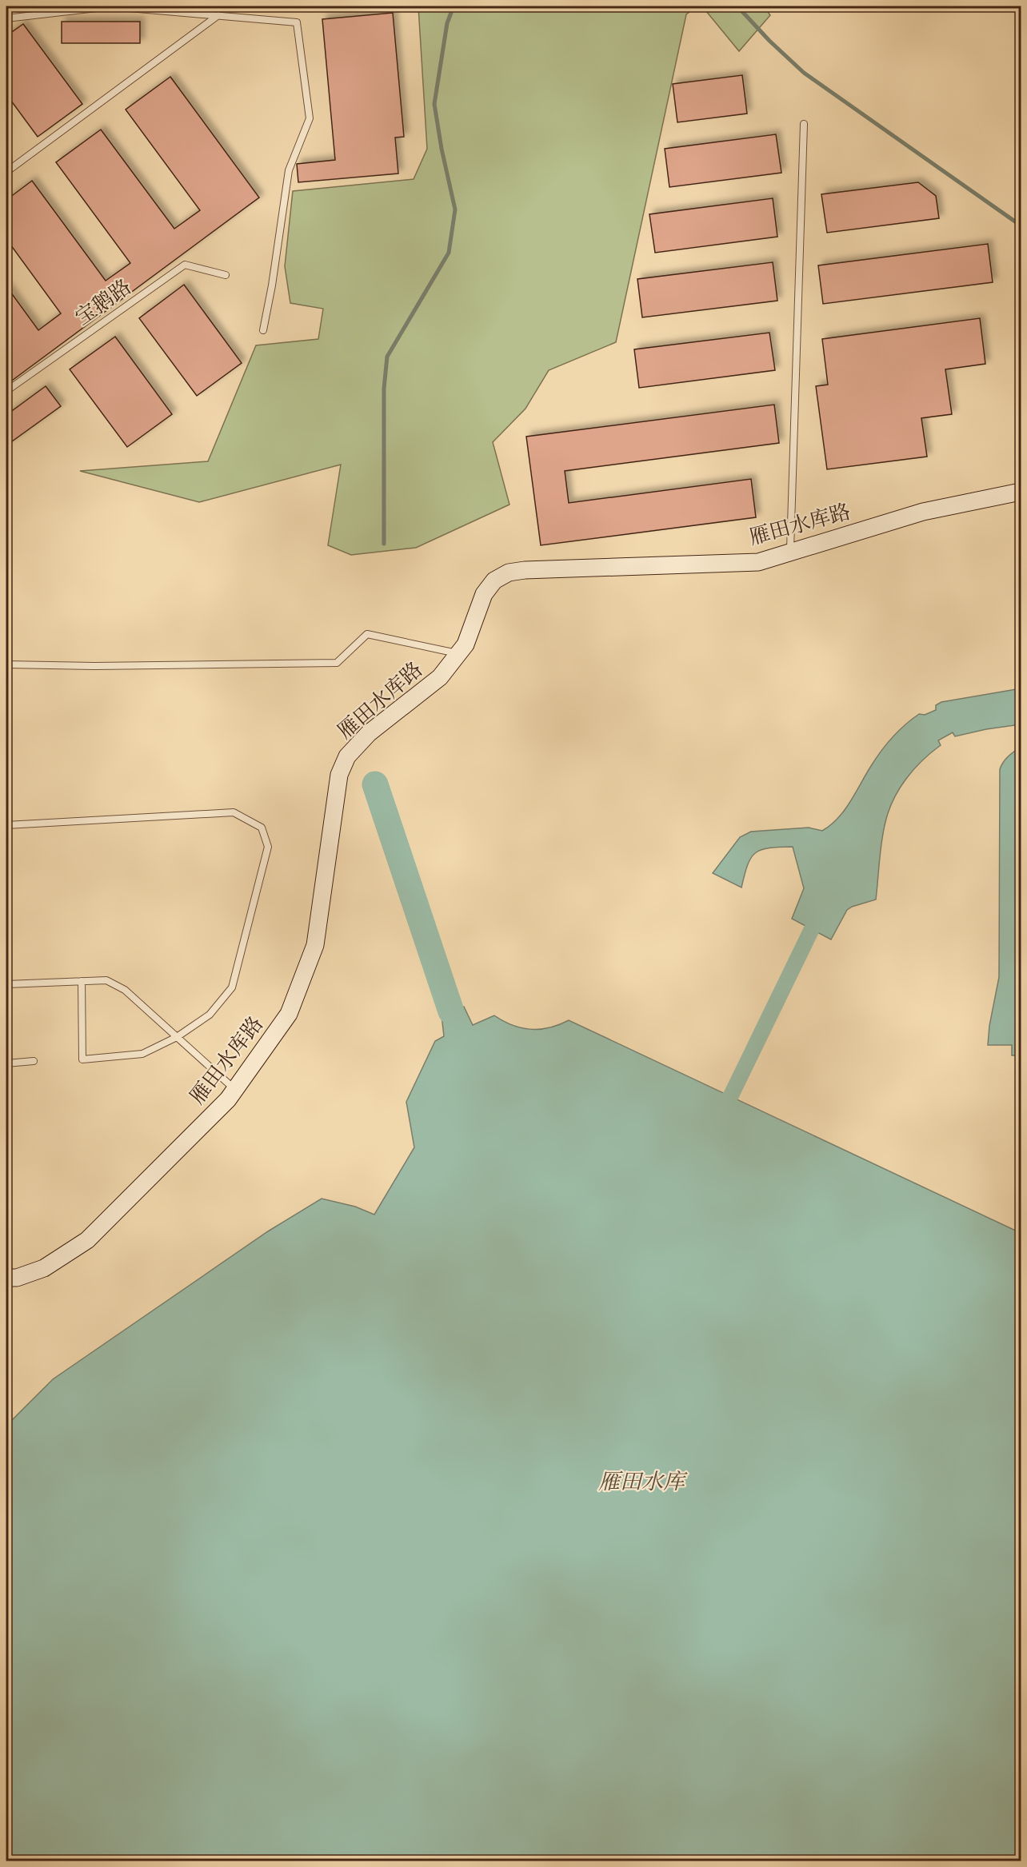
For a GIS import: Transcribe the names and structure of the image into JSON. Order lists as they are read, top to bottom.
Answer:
{
  "streets": {
    "main road": ["雁田水库路"],
    "lane": ["宝鹅路"]
  },
  "water": ["雁田水库"]
}
